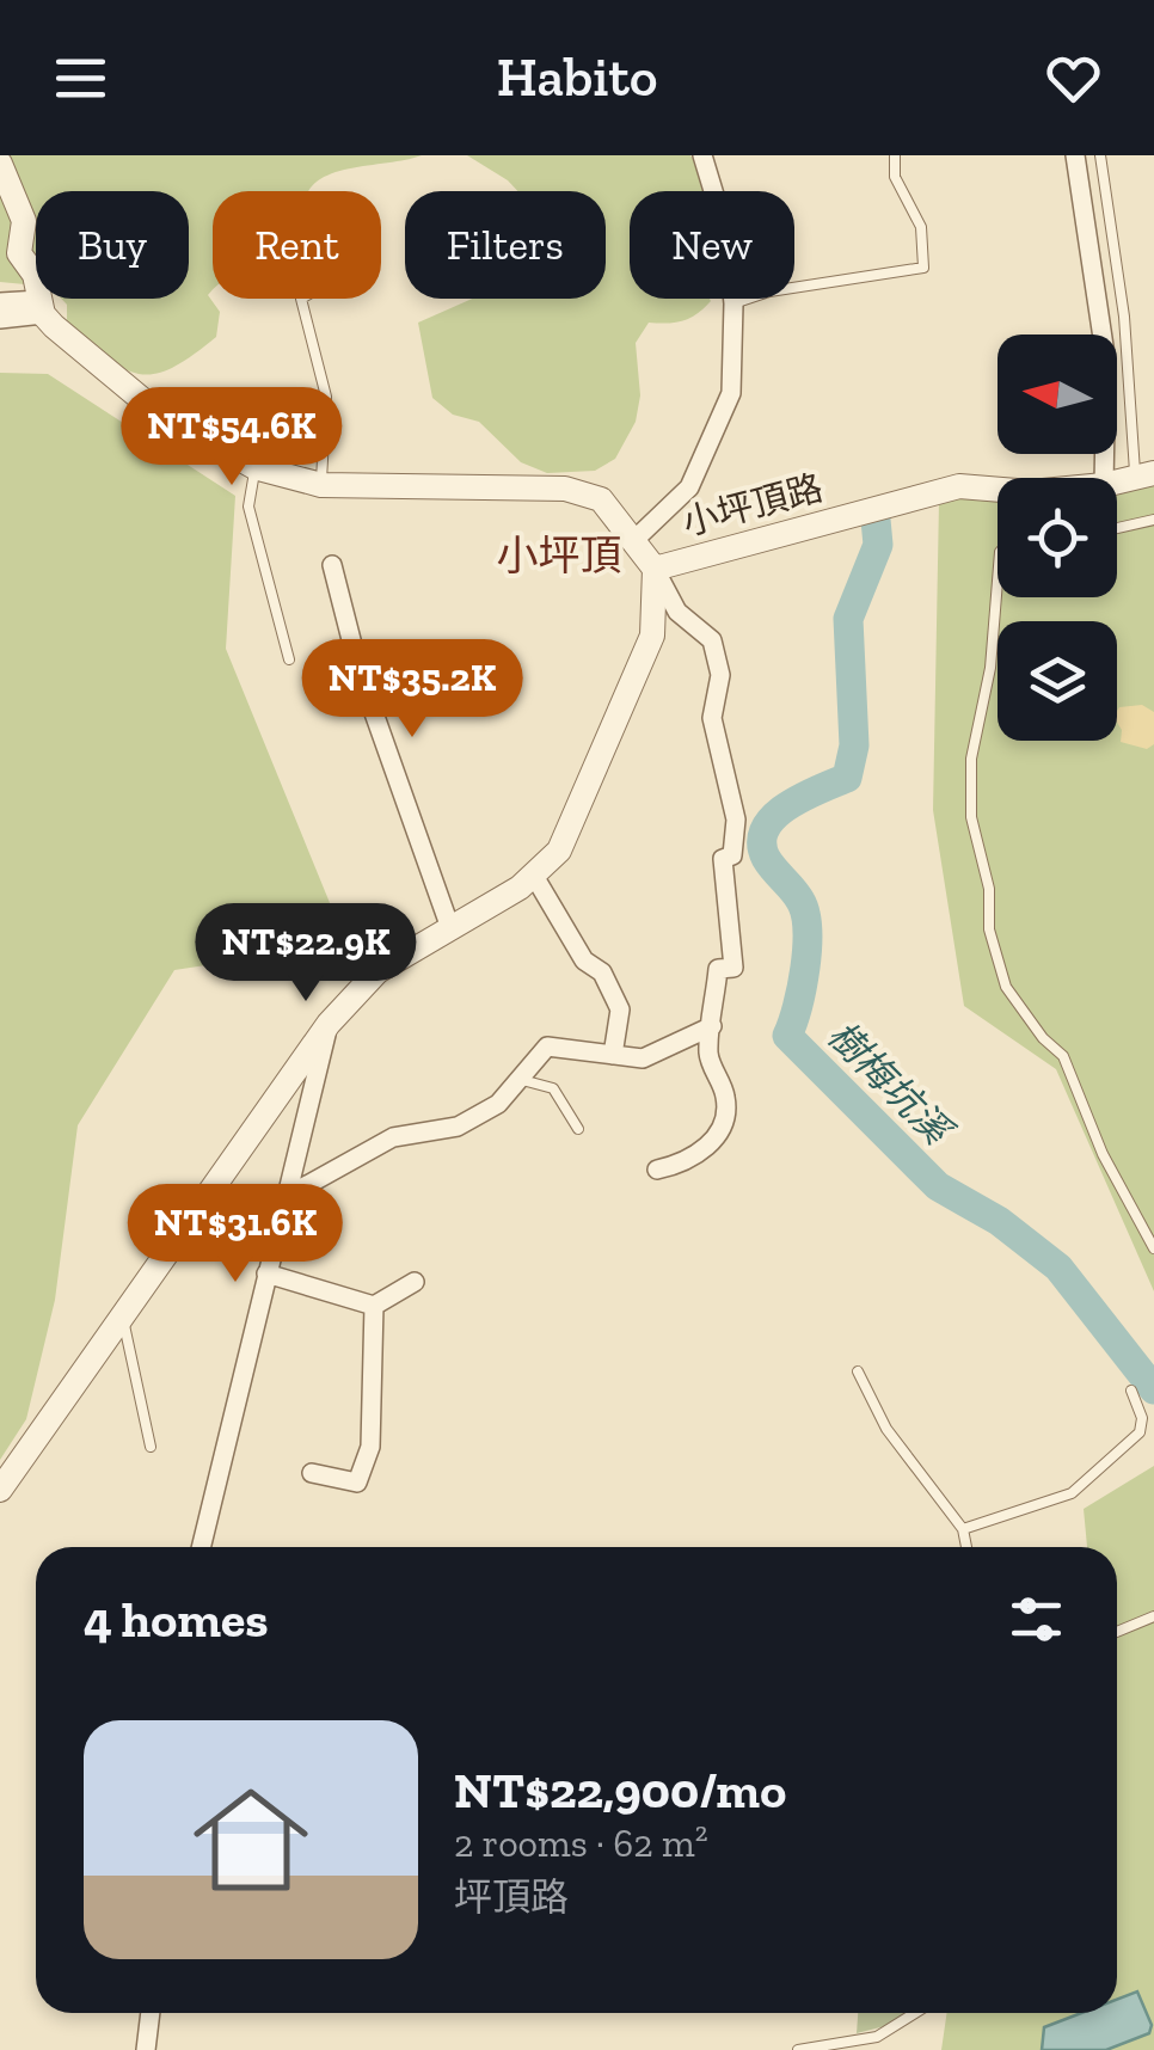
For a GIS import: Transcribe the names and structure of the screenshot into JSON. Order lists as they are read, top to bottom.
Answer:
{
  "streets": {
    "street": ["小坪頂路"]
  },
  "districts": ["小坪頂"],
  "water": ["樹梅坑溪"],
  "north": "left",
  "page": {
    "header": "Habito",
    "chip": [
      "Buy",
      "Rent",
      "Filters",
      "New"
    ],
    "price": [
      "NT$54.6K",
      "NT$35.2K",
      "NT$22.9K",
      "NT$31.6K"
    ],
    "heading": "4 homes",
    "list": [
      {
        "name": "NT$22,900/mo",
        "note": "2 rooms · 62 m² · 坪頂路"
      }
    ]
  }
}
